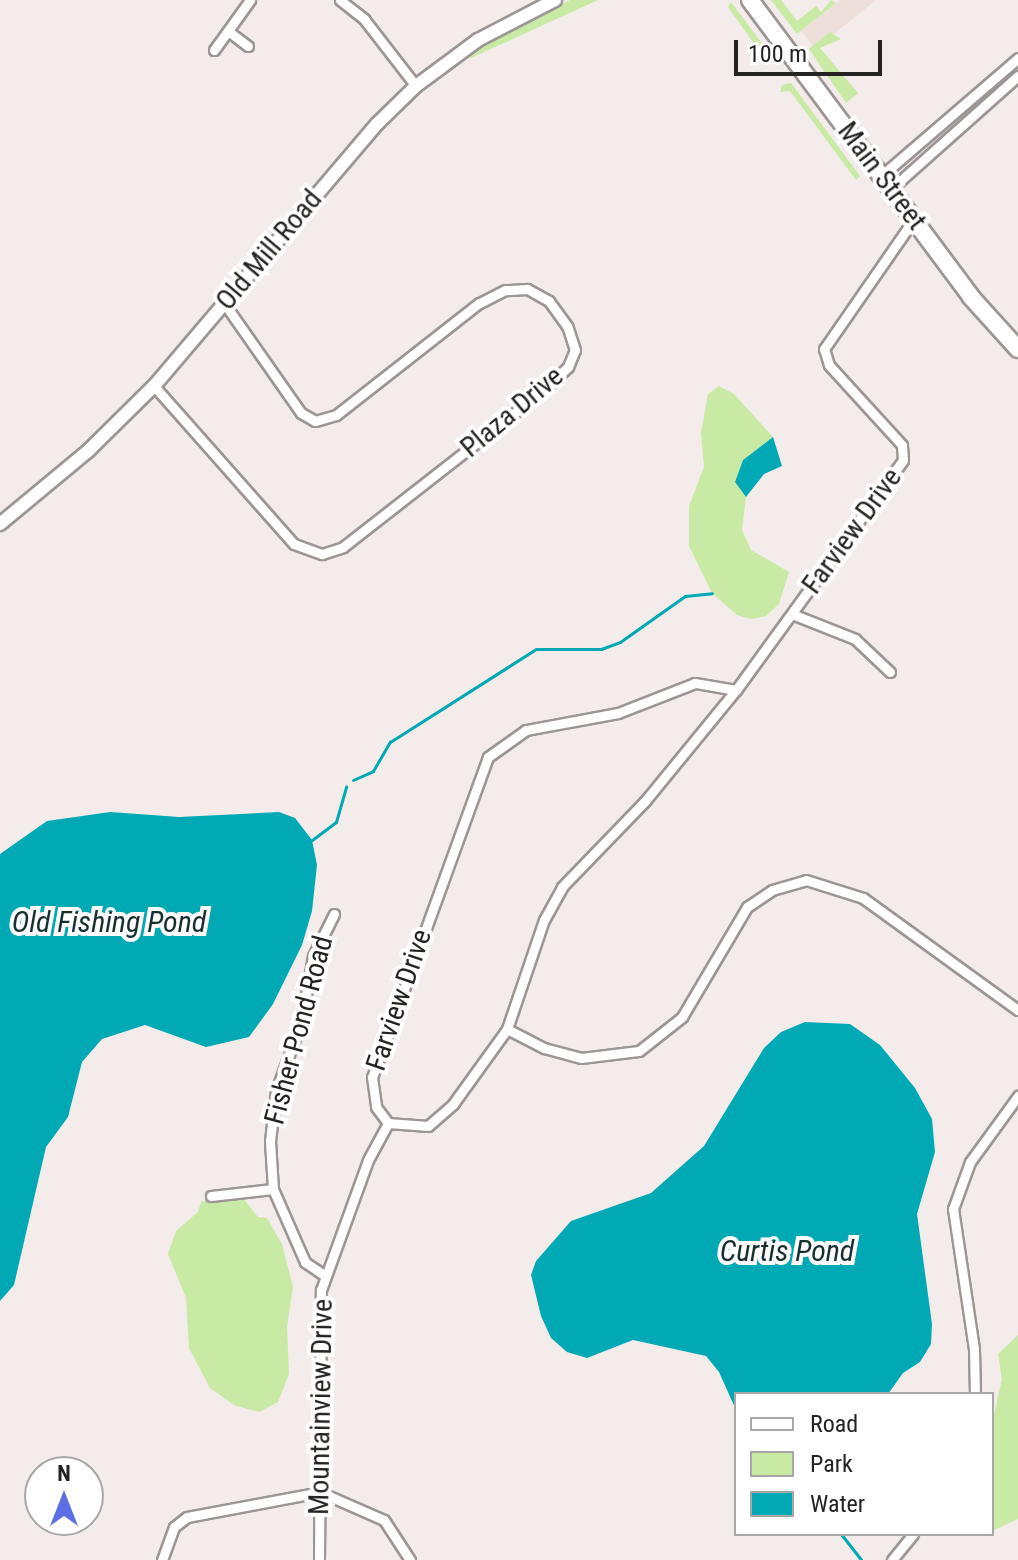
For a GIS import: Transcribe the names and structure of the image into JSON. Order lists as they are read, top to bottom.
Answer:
{
  "streets": {
    "highway": ["Main Street"],
    "street": [
      "Old Mill Road",
      "Plaza Drive",
      "Farview Drive",
      "Fisher Pond Road",
      "Mountainview Drive"
    ]
  },
  "crossings": [
    ["Main Street", "Farview Drive"],
    ["Old Mill Road", "Plaza Drive"],
    ["Farview Drive", "Mountainview Drive"],
    ["Fisher Pond Road", "Mountainview Drive"]
  ],
  "water": ["Old Fishing Pond", "Curtis Pond"],
  "legend": ["Road", "Park", "Water"],
  "scale_bar": "100 m",
  "north": "top"
}
